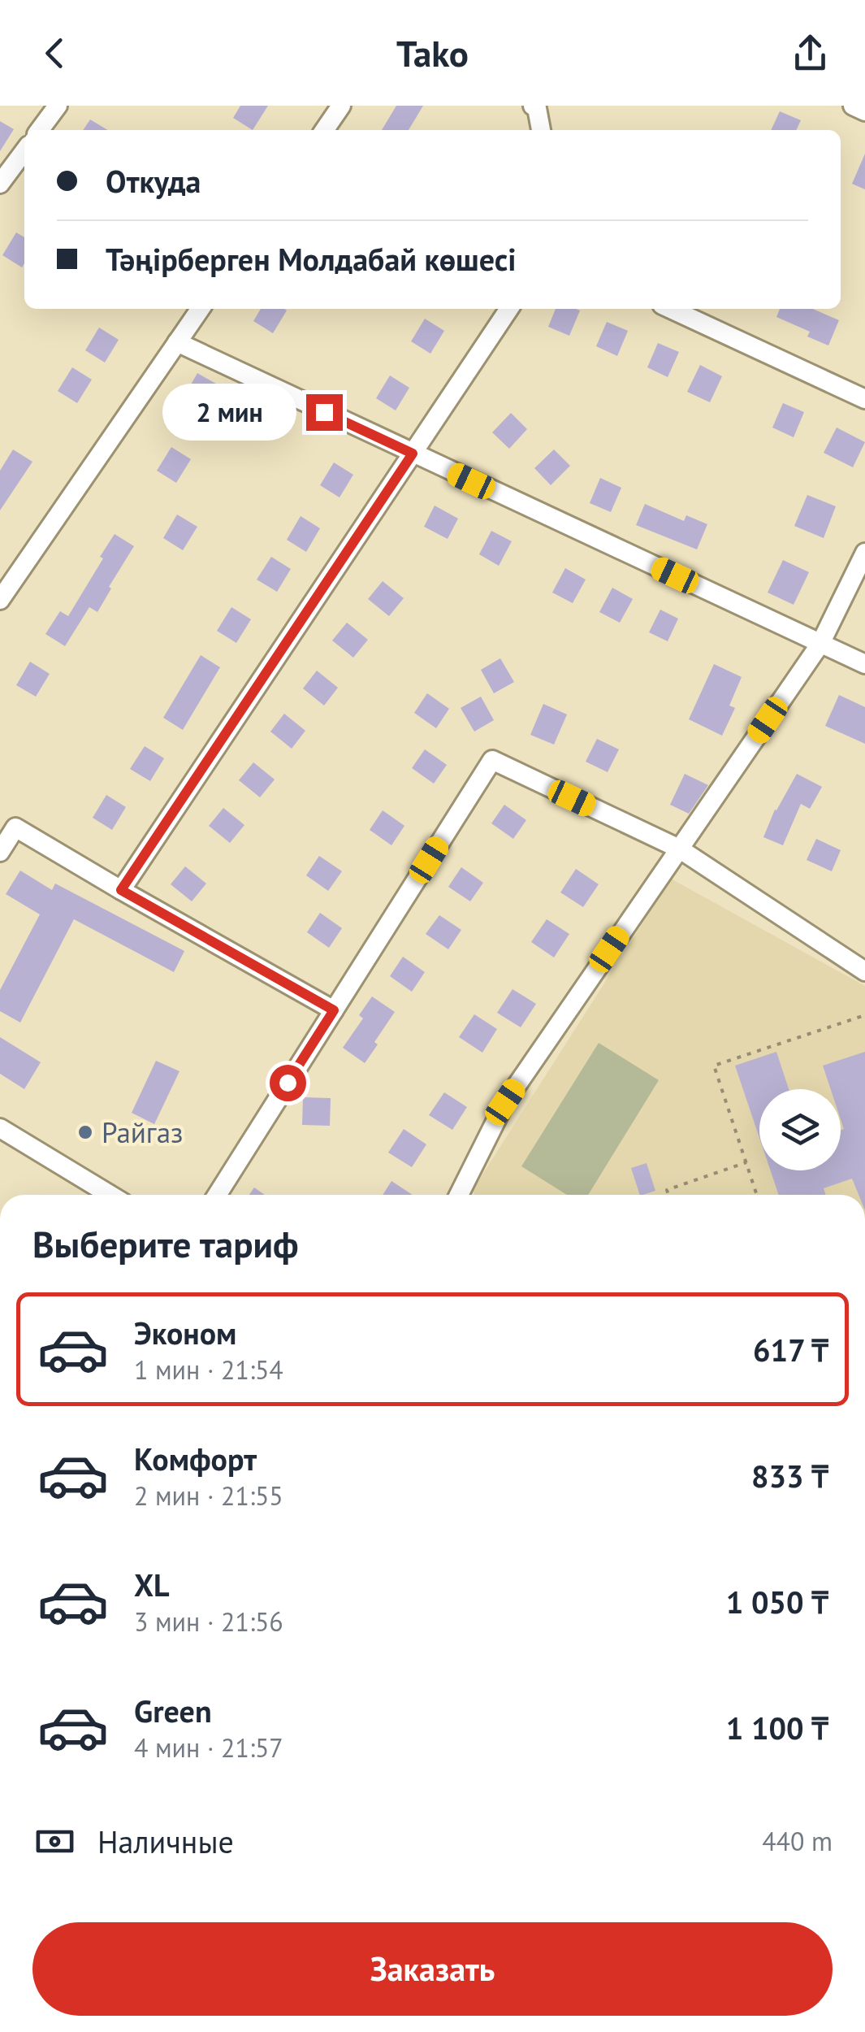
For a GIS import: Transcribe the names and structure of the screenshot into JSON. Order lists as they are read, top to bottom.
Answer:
{
  "places": ["Райгаз"],
  "page": {
    "header": "Tako",
    "banner": ["Откуда", "Тәңірберген Молдабай көшесі"],
    "bubble": "2 мин",
    "heading": "Выберите тариф",
    "list": [
      {
        "name": "Эконом",
        "note": "1 мин · 21:54",
        "value": "617 ₸"
      },
      {
        "name": "Комфорт",
        "note": "2 мин · 21:55",
        "value": "833 ₸"
      },
      {
        "name": "XL",
        "note": "3 мин · 21:56",
        "value": "1 050 ₸"
      },
      {
        "name": "Green",
        "note": "4 мин · 21:57",
        "value": "1 100 ₸"
      }
    ],
    "pay": ["Наличные", "440 m"],
    "buttons": "Заказать"
  }
}
